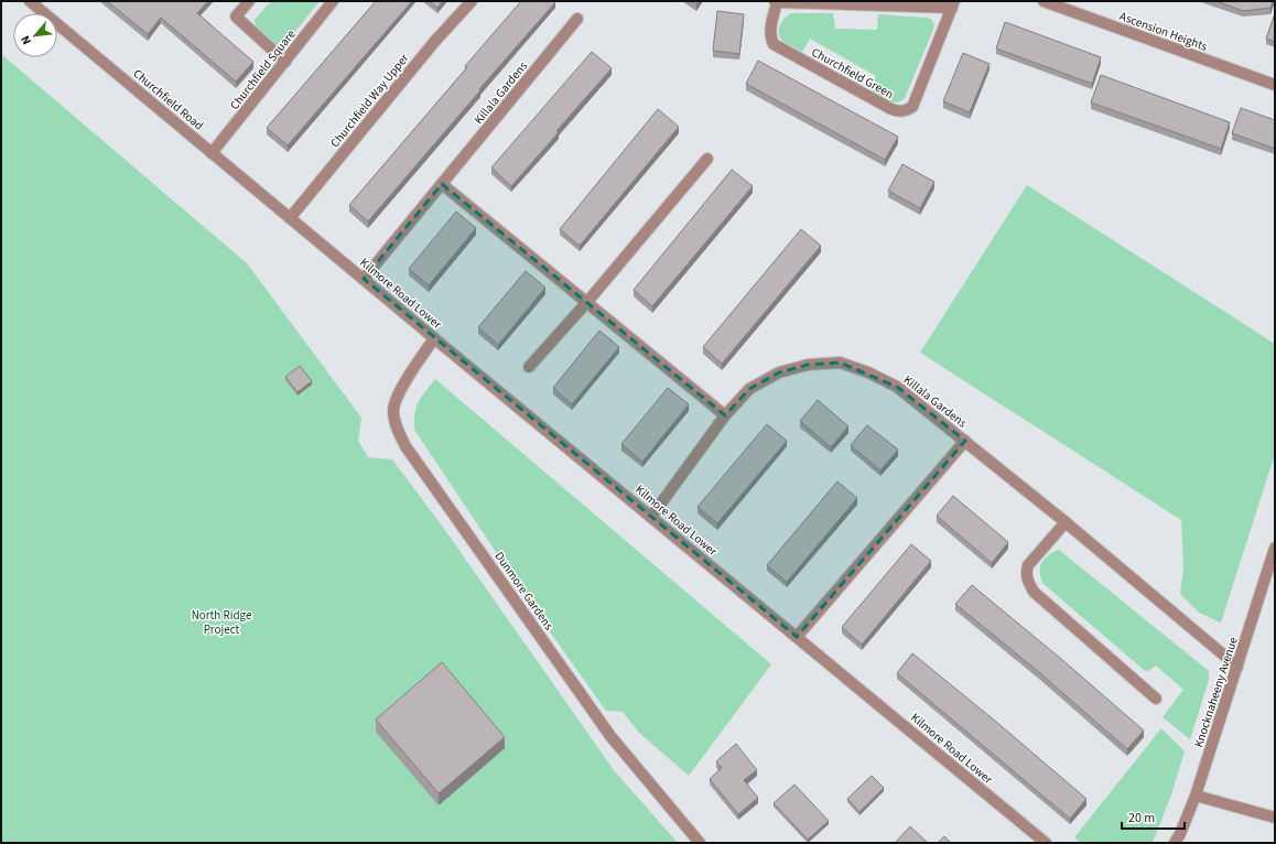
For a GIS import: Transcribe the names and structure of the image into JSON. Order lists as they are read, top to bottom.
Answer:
{
  "streets": {
    "street": [
      "Ascension Heights",
      "Churchfield Square",
      "Churchfield Green",
      "Killala Gardens",
      "Churchfield Road",
      "Churchfield Way Upper",
      "Kilmore Road Lower",
      "Dunmore Gardens",
      "Knocknaheeny Avenue"
    ]
  },
  "crossings": [
    ["Churchfield Square", "Churchfield Road"],
    ["Killala Gardens", "Kilmore Road Lower"],
    ["Killala Gardens", "Knocknaheeny Avenue"],
    ["Churchfield Road", "Churchfield Way Upper"],
    ["Churchfield Road", "Kilmore Road Lower"],
    ["Churchfield Way Upper", "Kilmore Road Lower"],
    ["Kilmore Road Lower", "Dunmore Gardens"]
  ],
  "parks": ["North Ridge Project"],
  "scale_bar": "20 m",
  "north": "bottom left"
}
